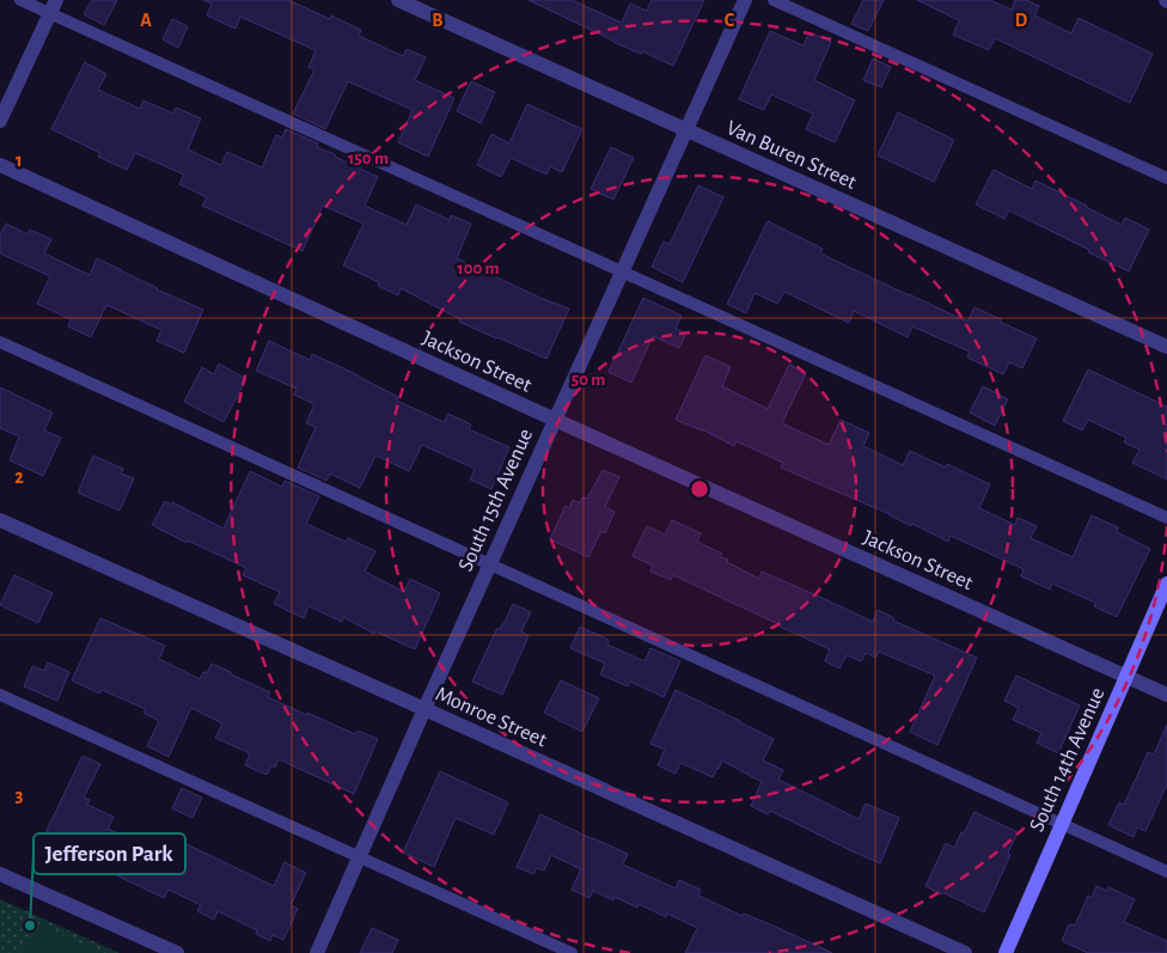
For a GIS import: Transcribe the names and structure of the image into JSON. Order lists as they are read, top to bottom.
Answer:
{
  "streets": {
    "street": [
      "Van Buren Street",
      "Jackson Street",
      "South 15th Avenue",
      "Monroe Street",
      "South 14th Avenue"
    ]
  },
  "crossings": [
    ["Van Buren Street", "South 15th Avenue"],
    ["Jackson Street", "South 15th Avenue"],
    ["Jackson Street", "South 14th Avenue"],
    ["South 15th Avenue", "Monroe Street"]
  ],
  "places": ["Jefferson Park"],
  "grid": {
    "columns": [
      "A",
      "B",
      "C",
      "D"
    ],
    "rows": ["1", "2", "3"]
  },
  "rings": ["150 m", "100 m", "50 m"]
}
